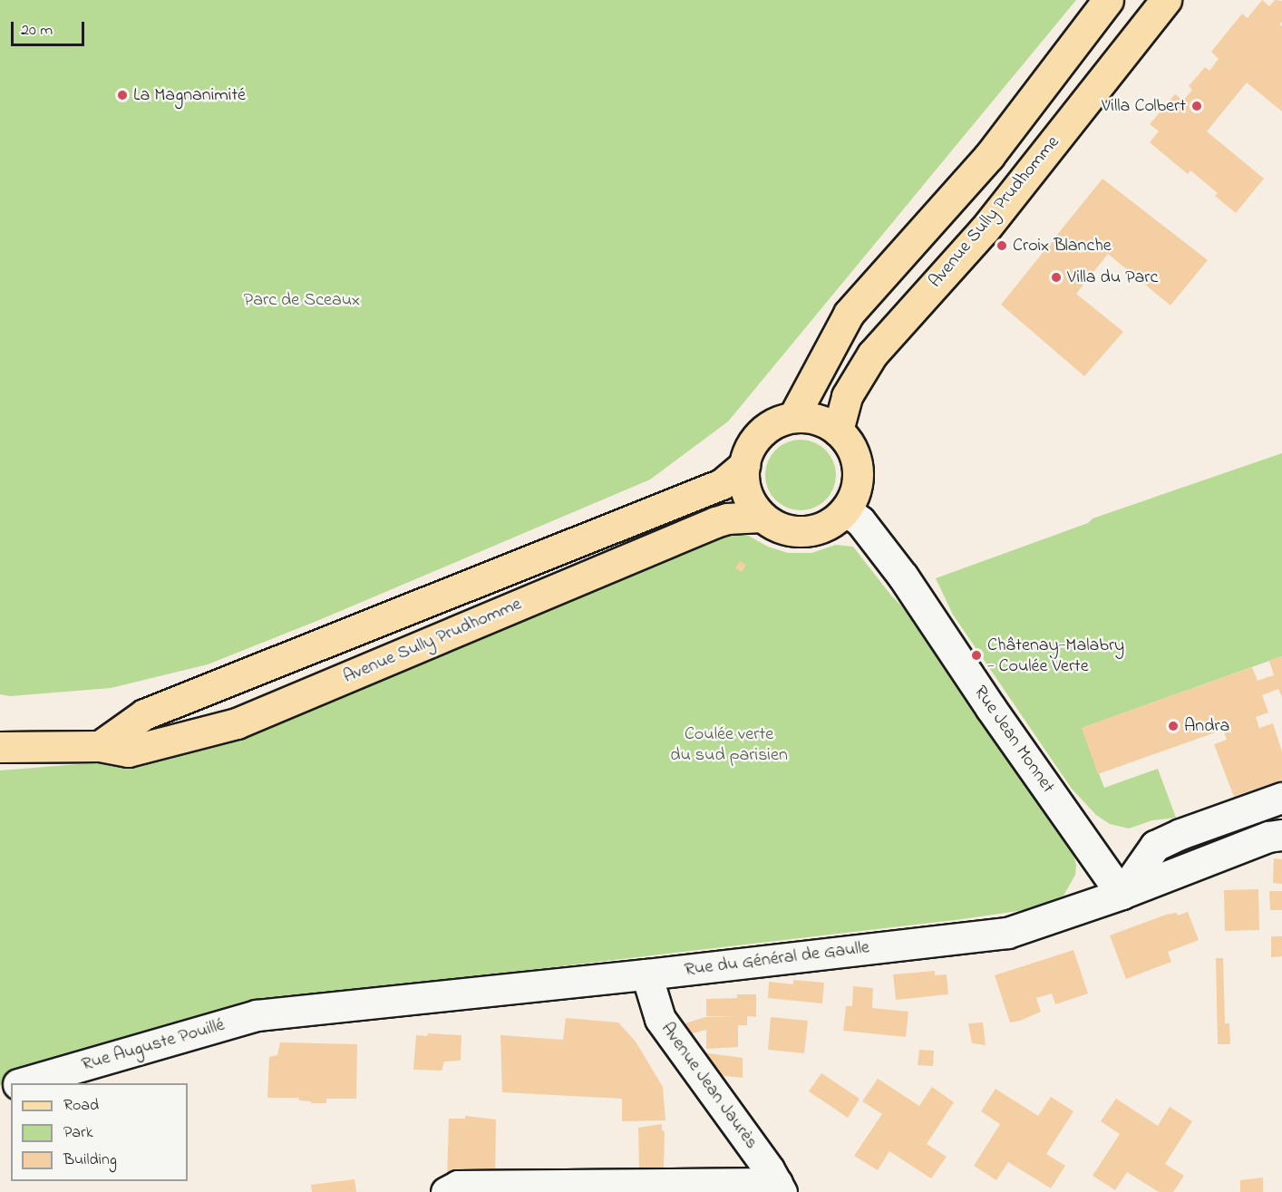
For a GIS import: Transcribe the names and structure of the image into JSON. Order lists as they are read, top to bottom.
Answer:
{
  "streets": {
    "main road": ["Avenue Sully Prudhomme"],
    "street": [
      "Rue Jean Monnet",
      "Rue du Général de Gaulle",
      "Rue Auguste Pouillé",
      "Avenue Jean Jaurès"
    ]
  },
  "crossings": [
    ["Avenue Sully Prudhomme", "Rue Jean Monnet"],
    ["Rue Jean Monnet", "Rue du Général de Gaulle"],
    ["Rue du Général de Gaulle", "Rue Auguste Pouillé"],
    ["Rue du Général de Gaulle", "Avenue Jean Jaurès"]
  ],
  "parks": ["Parc de Sceaux", "Coulée verte du sud parisien"],
  "places": [
    "La Magnanimité",
    "Villa Colbert",
    "Croix Blanche",
    "Villa du Parc",
    "Châtenay-Malabry - Coulée Verte",
    "Andra"
  ],
  "legend": ["Road", "Park", "Building"],
  "scale_bar": "20 m"
}
